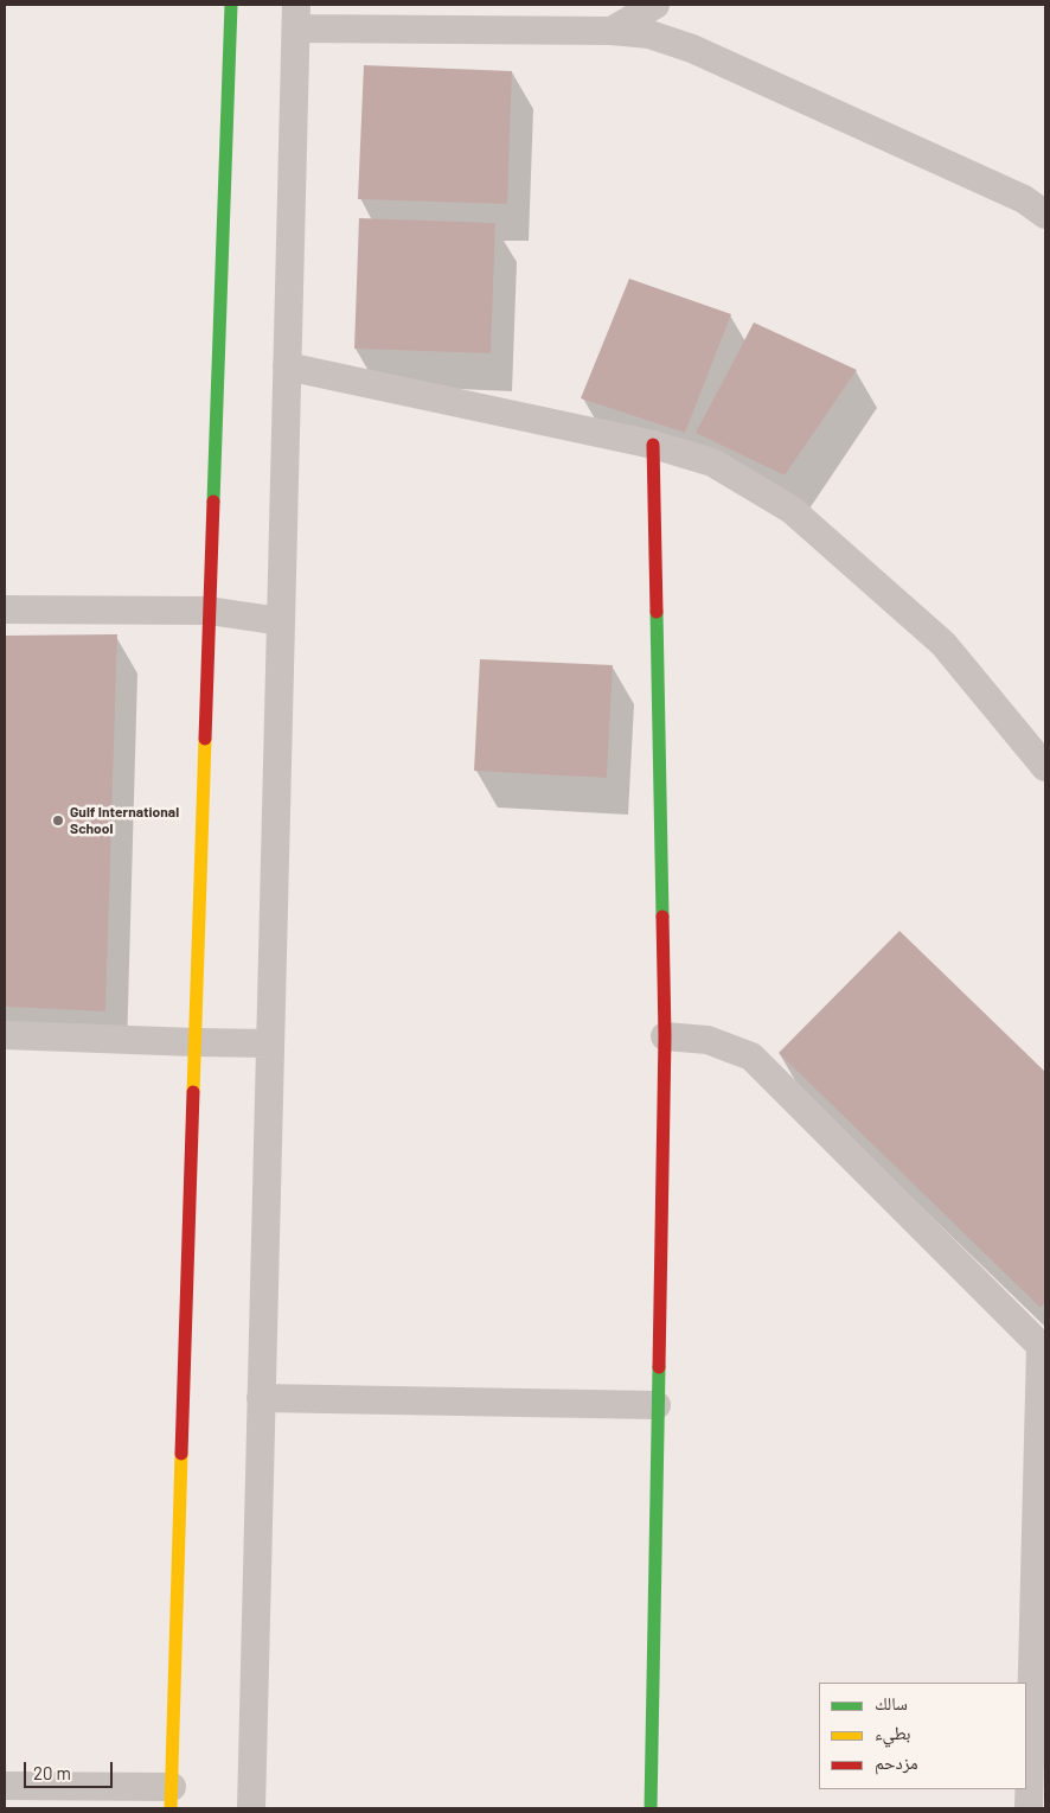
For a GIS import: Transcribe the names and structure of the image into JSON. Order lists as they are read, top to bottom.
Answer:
{
  "places": ["Gulf International School"],
  "legend": ["سالك", "بطيء", "مزدحم"],
  "scale_bar": "20 m"
}
